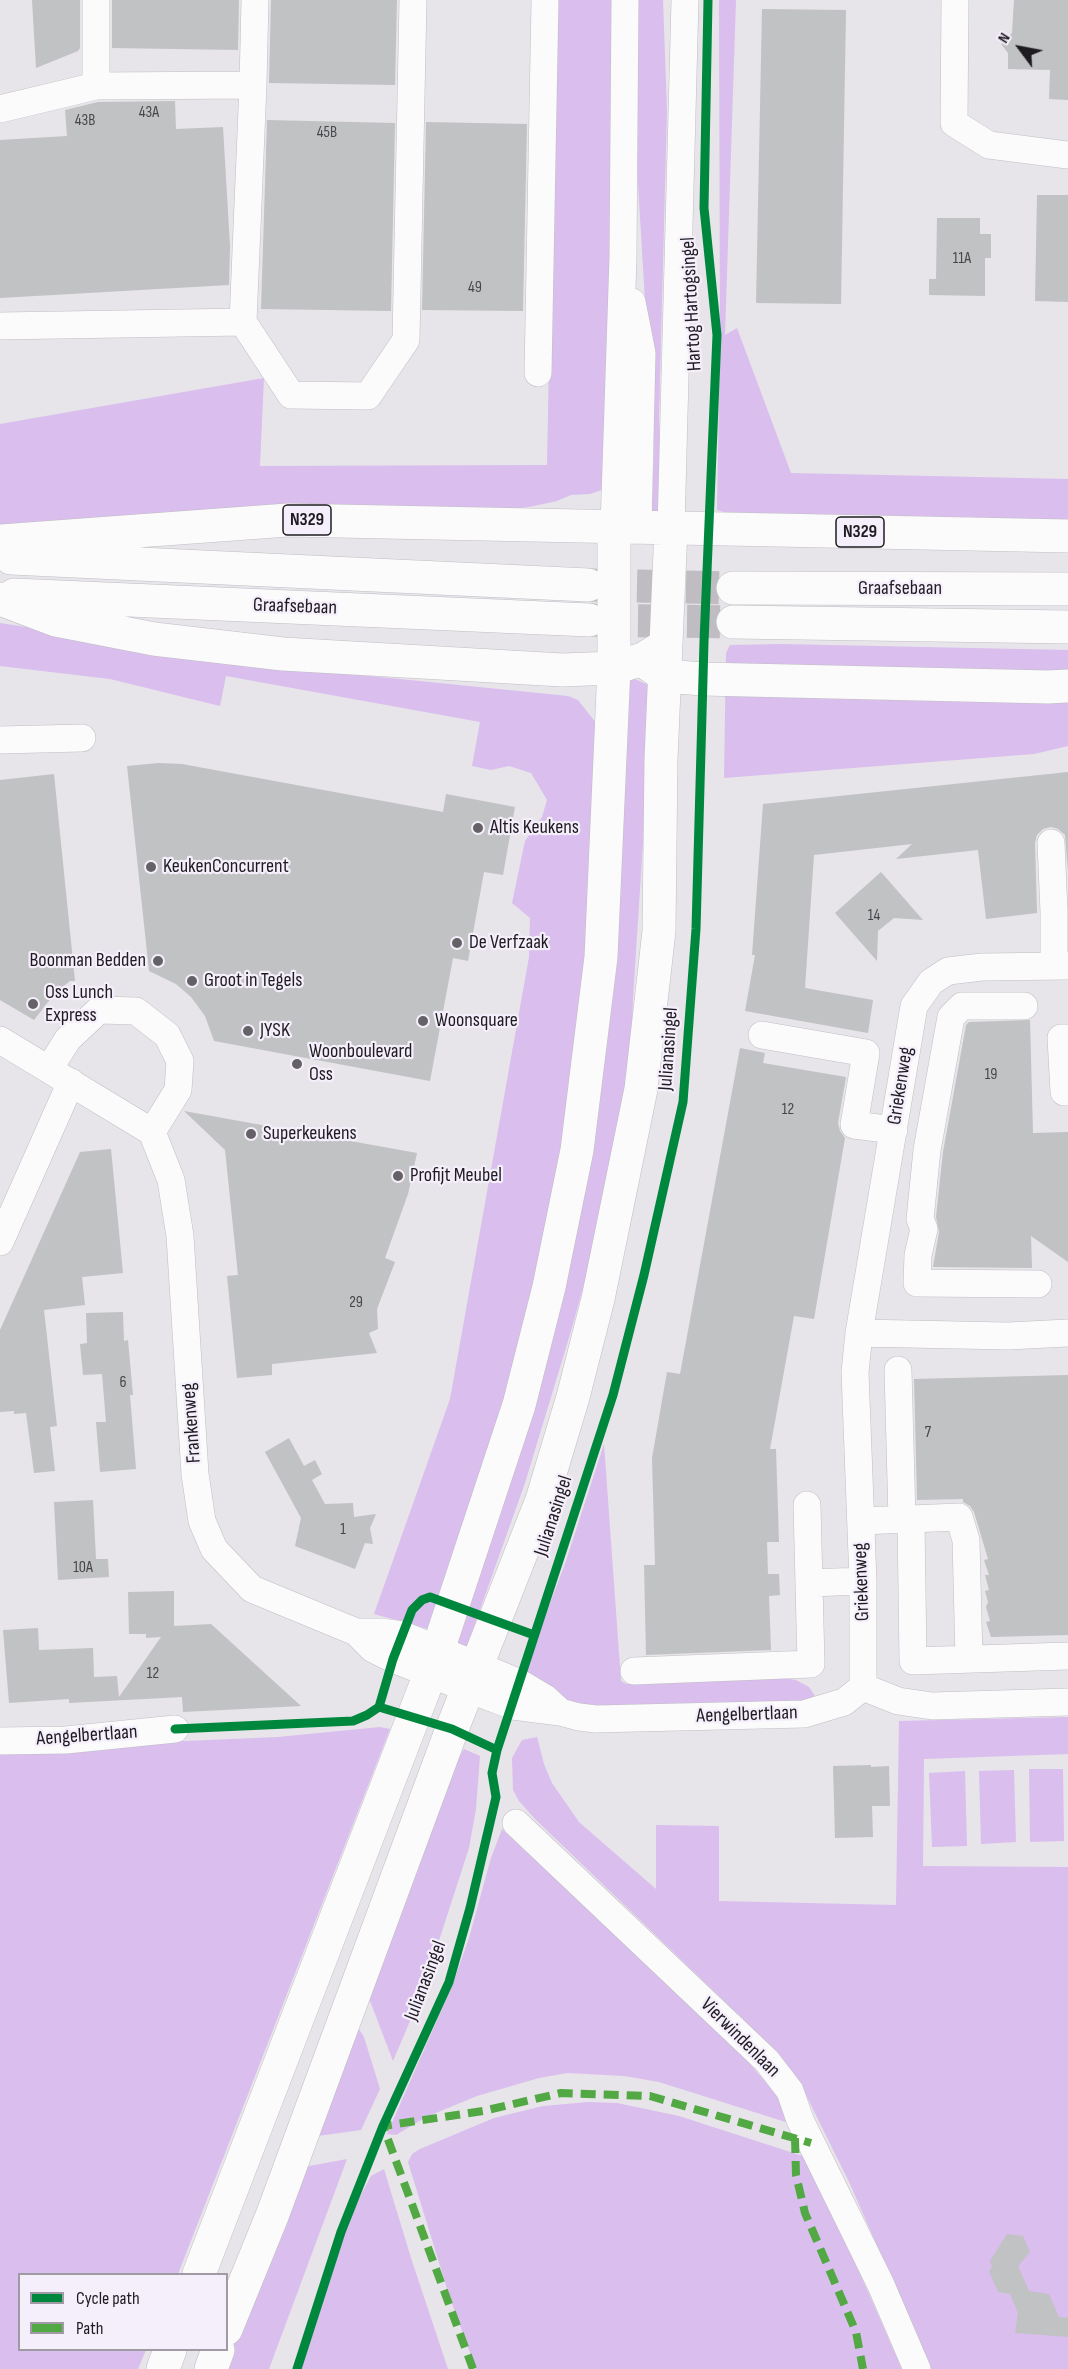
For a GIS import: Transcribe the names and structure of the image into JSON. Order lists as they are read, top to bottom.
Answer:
{
  "streets": {
    "main road": [
      "Hartog Hartogsingel",
      "N329",
      "Graafsebaan",
      "Julianasingel"
    ],
    "street": [
      "Griekenweg",
      "Frankenweg",
      "Aengelbertlaan",
      "Vierwindenlaan"
    ]
  },
  "crossings": [
    ["Hartog Hartogsingel", "N329"],
    ["Hartog Hartogsingel", "Julianasingel"],
    ["N329", "Julianasingel"],
    ["Julianasingel", "Frankenweg"],
    ["Julianasingel", "Aengelbertlaan"],
    ["Griekenweg", "Aengelbertlaan"],
    ["Frankenweg", "Aengelbertlaan"]
  ],
  "places": [
    "Altis Keukens",
    "KeukenConcurrent",
    "De Verfzaak",
    "Boonman Bedden",
    "Groot in Tegels",
    "Oss Lunch Express",
    "Woonsquare",
    "JYSK",
    "Woonboulevard Oss",
    "Superkeukens",
    "Profijt Meubel"
  ],
  "house_numbers": [
    "43A",
    "43B",
    "45B",
    "11A",
    "49",
    "14",
    "19",
    "12",
    "29",
    "6",
    "7",
    "1",
    "10A",
    "12"
  ],
  "legend": ["Cycle path", "Path"],
  "north": "top left"
}
